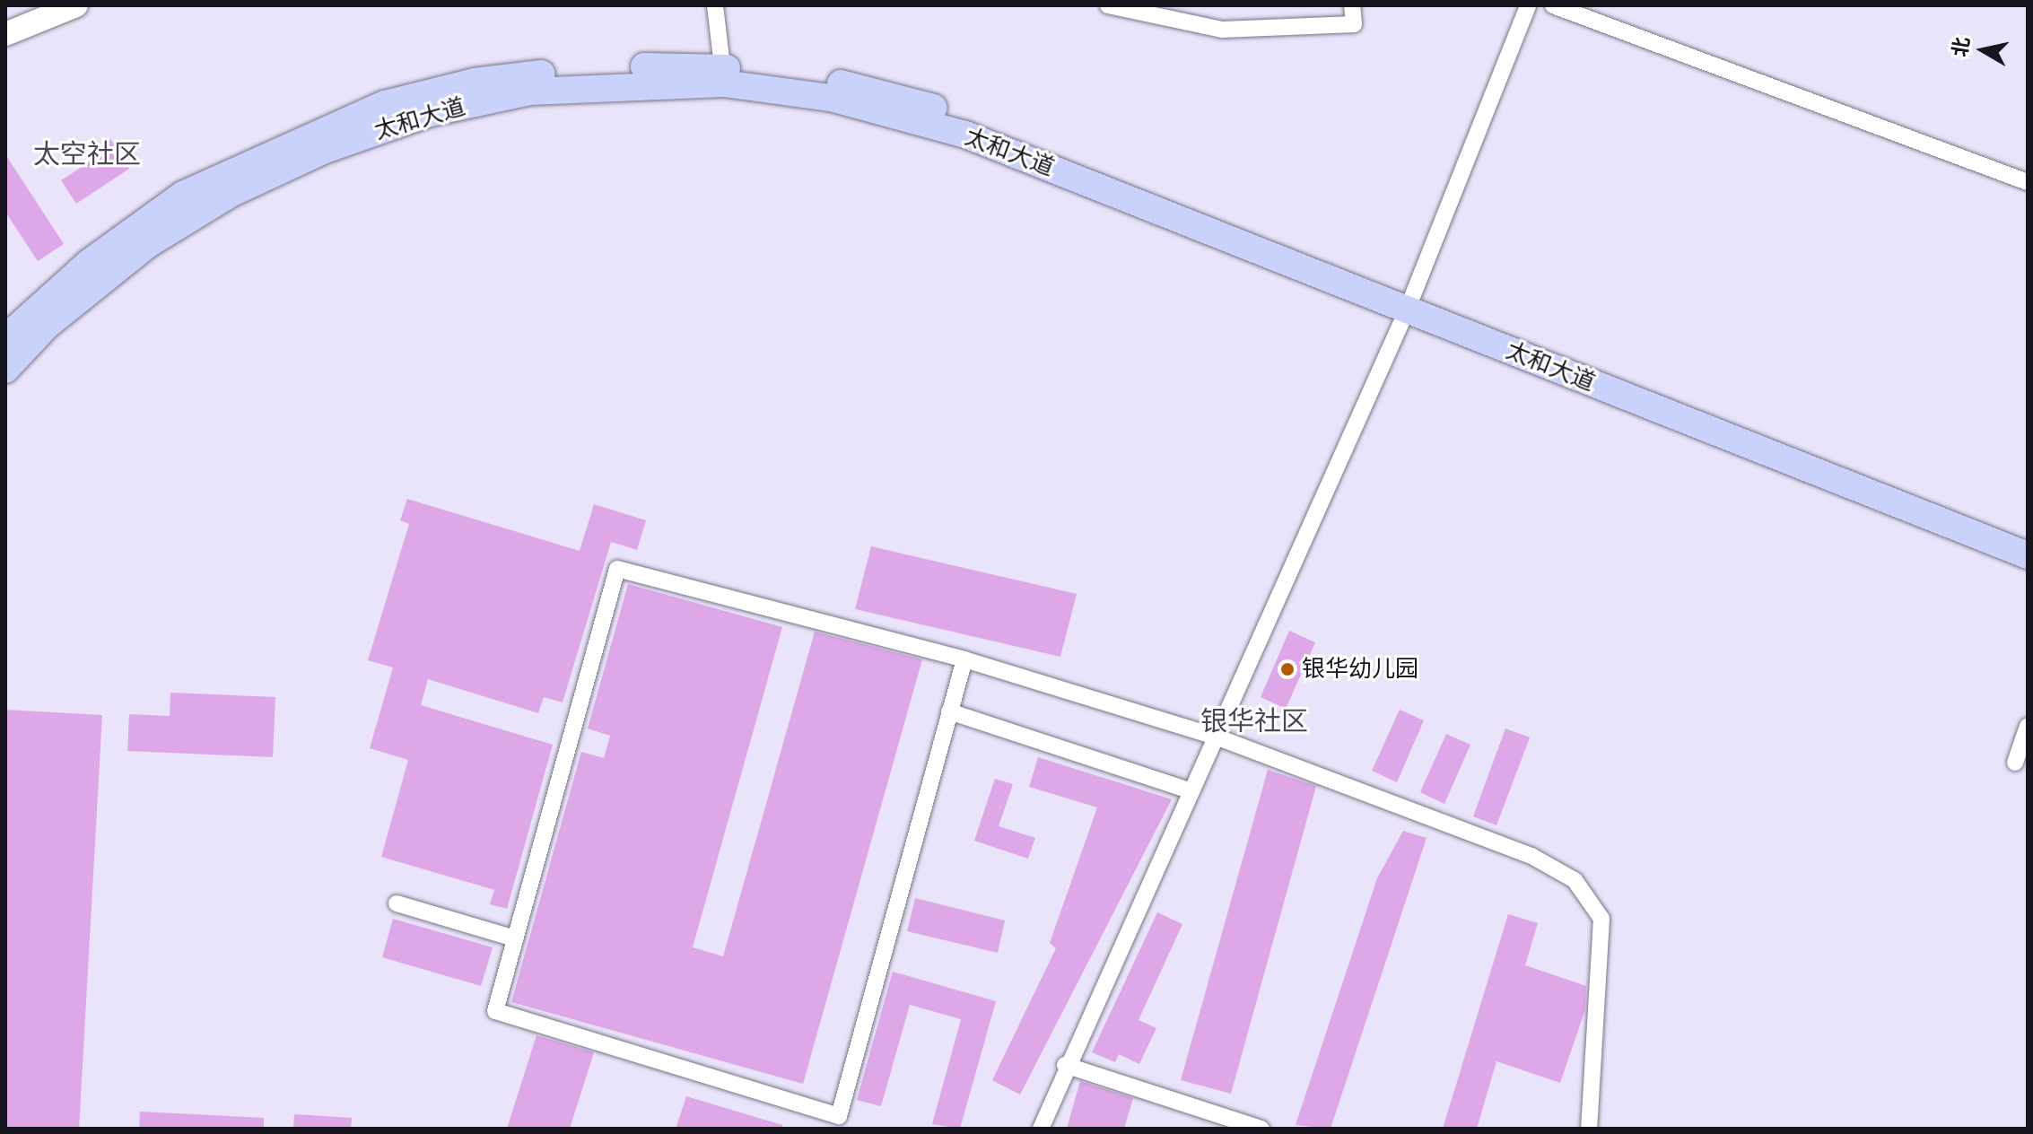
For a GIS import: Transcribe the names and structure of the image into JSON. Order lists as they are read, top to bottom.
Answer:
{
  "streets": {
    "main road": ["太和大道"]
  },
  "districts": ["太空社区", "银华社区"],
  "places": ["银华幼儿园"],
  "north": "left"
}
